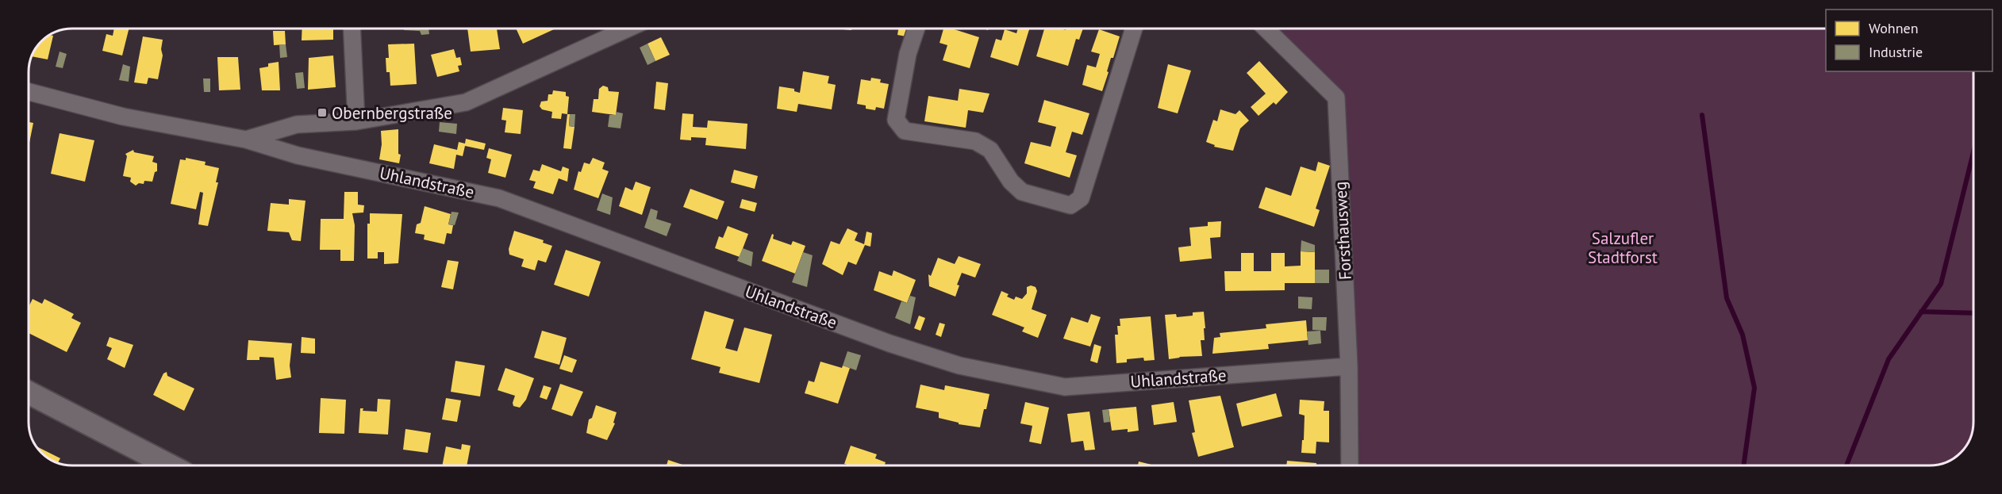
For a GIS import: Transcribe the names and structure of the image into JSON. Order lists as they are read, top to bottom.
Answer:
{
  "streets": {
    "street": ["Uhlandstraße", "Forsthausweg"]
  },
  "crossings": [
    ["Uhlandstraße", "Forsthausweg"]
  ],
  "parks": ["Salzufler Stadtforst"],
  "places": {
    "transit": ["Obernbergstraße"]
  },
  "legend": ["Wohnen", "Industrie"]
}
